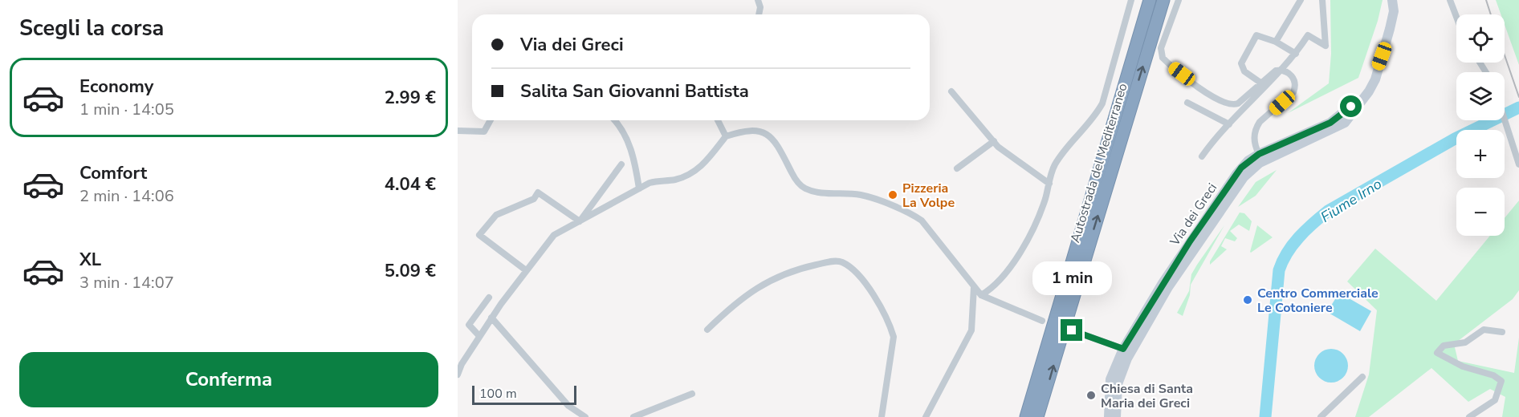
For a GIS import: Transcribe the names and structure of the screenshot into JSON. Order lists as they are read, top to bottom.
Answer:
{
  "streets": {
    "highway": ["Autostrada del Mediterraneo"],
    "main road": ["Via dei Greci"]
  },
  "water": ["Fiume Irno"],
  "places": ["Pizzeria La Volpe", "Centro Commerciale Le Cotoniere", "Chiesa di Santa Maria dei Greci"],
  "scale_bar": "100 m",
  "page": {
    "heading": "Scegli la corsa",
    "map_buttons": ["+", "−"],
    "banner": ["Via dei Greci", "Salita San Giovanni Battista"],
    "list": [
      {
        "name": "Economy",
        "note": "1 min · 14:05",
        "value": "2.99 €"
      },
      {
        "name": "Comfort",
        "note": "2 min · 14:06",
        "value": "4.04 €"
      },
      {
        "name": "XL",
        "note": "3 min · 14:07",
        "value": "5.09 €"
      }
    ],
    "bubble": "1 min",
    "buttons": "Conferma",
    "scale": "100 m"
  }
}
